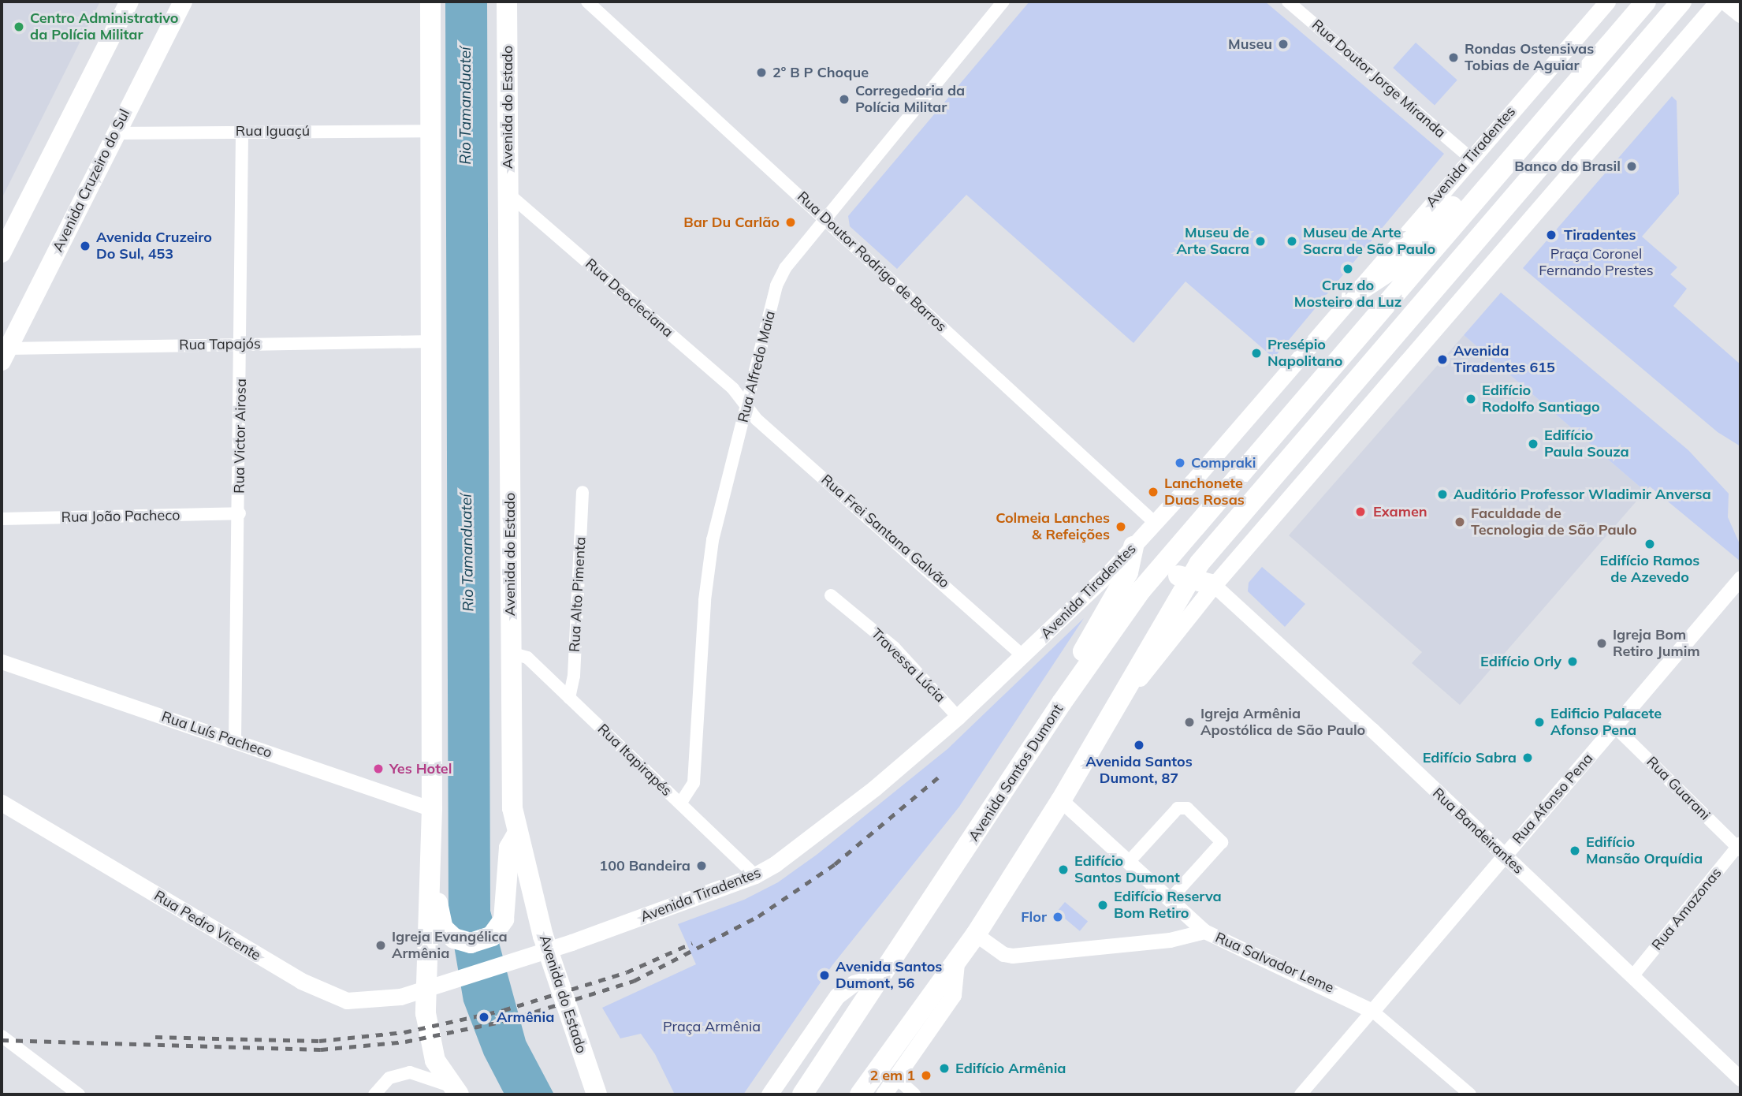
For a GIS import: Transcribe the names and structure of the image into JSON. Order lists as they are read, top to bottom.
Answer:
{
  "streets": {
    "highway": ["Avenida do Estado", "Avenida Santos Dumont"],
    "main road": ["Avenida Tiradentes", "Avenida Cruzeiro do Sul", "Rua Pedro Vicente"],
    "street": [
      "Rua Doutor Jorge Miranda",
      "Rua Iguaçú",
      "Rua Doutor Rodrigo de Barros",
      "Rua Deocleciana",
      "Rua Tapajós",
      "Rua Alfredo Maia",
      "Rua Victor Airosa",
      "Rua João Pacheco",
      "Rua Frei Santana Galvão",
      "Rua Alto Pimenta",
      "Travessa Lúcia",
      "Rua Luís Pacheco",
      "Rua Itapirapés",
      "Rua Guarani",
      "Rua Afonso Pena",
      "Rua Bandeirantes",
      "Rua Amazonas",
      "Rua Salvador Leme"
    ]
  },
  "crossings": [
    ["Rua Doutor Jorge Miranda", "Avenida Tiradentes"],
    ["Avenida do Estado", "Avenida Tiradentes"],
    ["Avenida do Estado", "Rua Deocleciana"],
    ["Avenida do Estado", "Rua Itapirapés"],
    ["Rua Iguaçú", "Avenida Cruzeiro do Sul"],
    ["Rua Iguaçú", "Rua Victor Airosa"],
    ["Avenida Tiradentes", "Rua Doutor Rodrigo de Barros"],
    ["Avenida Tiradentes", "Rua Frei Santana Galvão"],
    ["Avenida Tiradentes", "Travessa Lúcia"],
    ["Avenida Tiradentes", "Rua Itapirapés"],
    ["Avenida Tiradentes", "Rua Pedro Vicente"],
    ["Avenida Cruzeiro do Sul", "Rua Tapajós"],
    ["Rua Doutor Rodrigo de Barros", "Rua Alfredo Maia"],
    ["Rua Deocleciana", "Rua Alfredo Maia"],
    ["Rua Deocleciana", "Rua Frei Santana Galvão"],
    ["Rua Tapajós", "Rua Victor Airosa"],
    ["Rua Alfredo Maia", "Rua Frei Santana Galvão"],
    ["Rua Alfredo Maia", "Rua Itapirapés"],
    ["Rua Victor Airosa", "Rua João Pacheco"],
    ["Rua Victor Airosa", "Rua Luís Pacheco"],
    ["Rua Alto Pimenta", "Rua Itapirapés"],
    ["Rua Guarani", "Rua Afonso Pena"],
    ["Rua Guarani", "Rua Amazonas"],
    ["Rua Afonso Pena", "Rua Bandeirantes"],
    ["Rua Afonso Pena", "Rua Salvador Leme"],
    ["Rua Bandeirantes", "Rua Amazonas"]
  ],
  "water": ["Rio Tamanduateí"],
  "parks": ["Praça Coronel Fernando Prestes", "Praça Armênia"],
  "places": [
    "Centro Administrativo da Polícia Militar",
    "Museu",
    "Rondas Ostensivas Tobias de Aguiar",
    "2º B P Choque",
    "Corregedoria da Polícia Militar",
    "Banco do Brasil",
    "Bar Du Carlão",
    "Tiradentes",
    "Museu de Arte Sacra",
    "Museu de Arte Sacra de São Paulo",
    "Avenida Cruzeiro Do Sul, 453",
    "Cruz do Mosteiro da Luz",
    "Presépio Napolitano",
    "Avenida Tiradentes 615",
    "Edifício Rodolfo Santiago",
    "Edifício Paula Souza",
    "Compraki",
    "Lanchonete Duas Rosas",
    "Auditório Professor Wladimir Anversa",
    "Examen",
    "Faculdade de Tecnologia de São Paulo",
    "Colmeia Lanches & Refeições",
    "Edifício Ramos de Azevedo",
    "Igreja Bom Retiro Jumim",
    "Edifício Orly",
    "Igreja Armênia Apostólica de São Paulo",
    "Edificio Palacete Afonso Pena",
    "Avenida Santos Dumont, 87",
    "Edifício Sabra",
    "Yes Hotel",
    "Edifício Mansão Orquídia",
    "100 Bandeira",
    "Edifício Santos Dumont",
    "Edifício Reserva Bom Retiro",
    "Flor",
    "Igreja Evangélica Armênia",
    "Avenida Santos Dumont, 56",
    "Armênia",
    "Edifício Armênia",
    "2 em 1"
  ]
}
